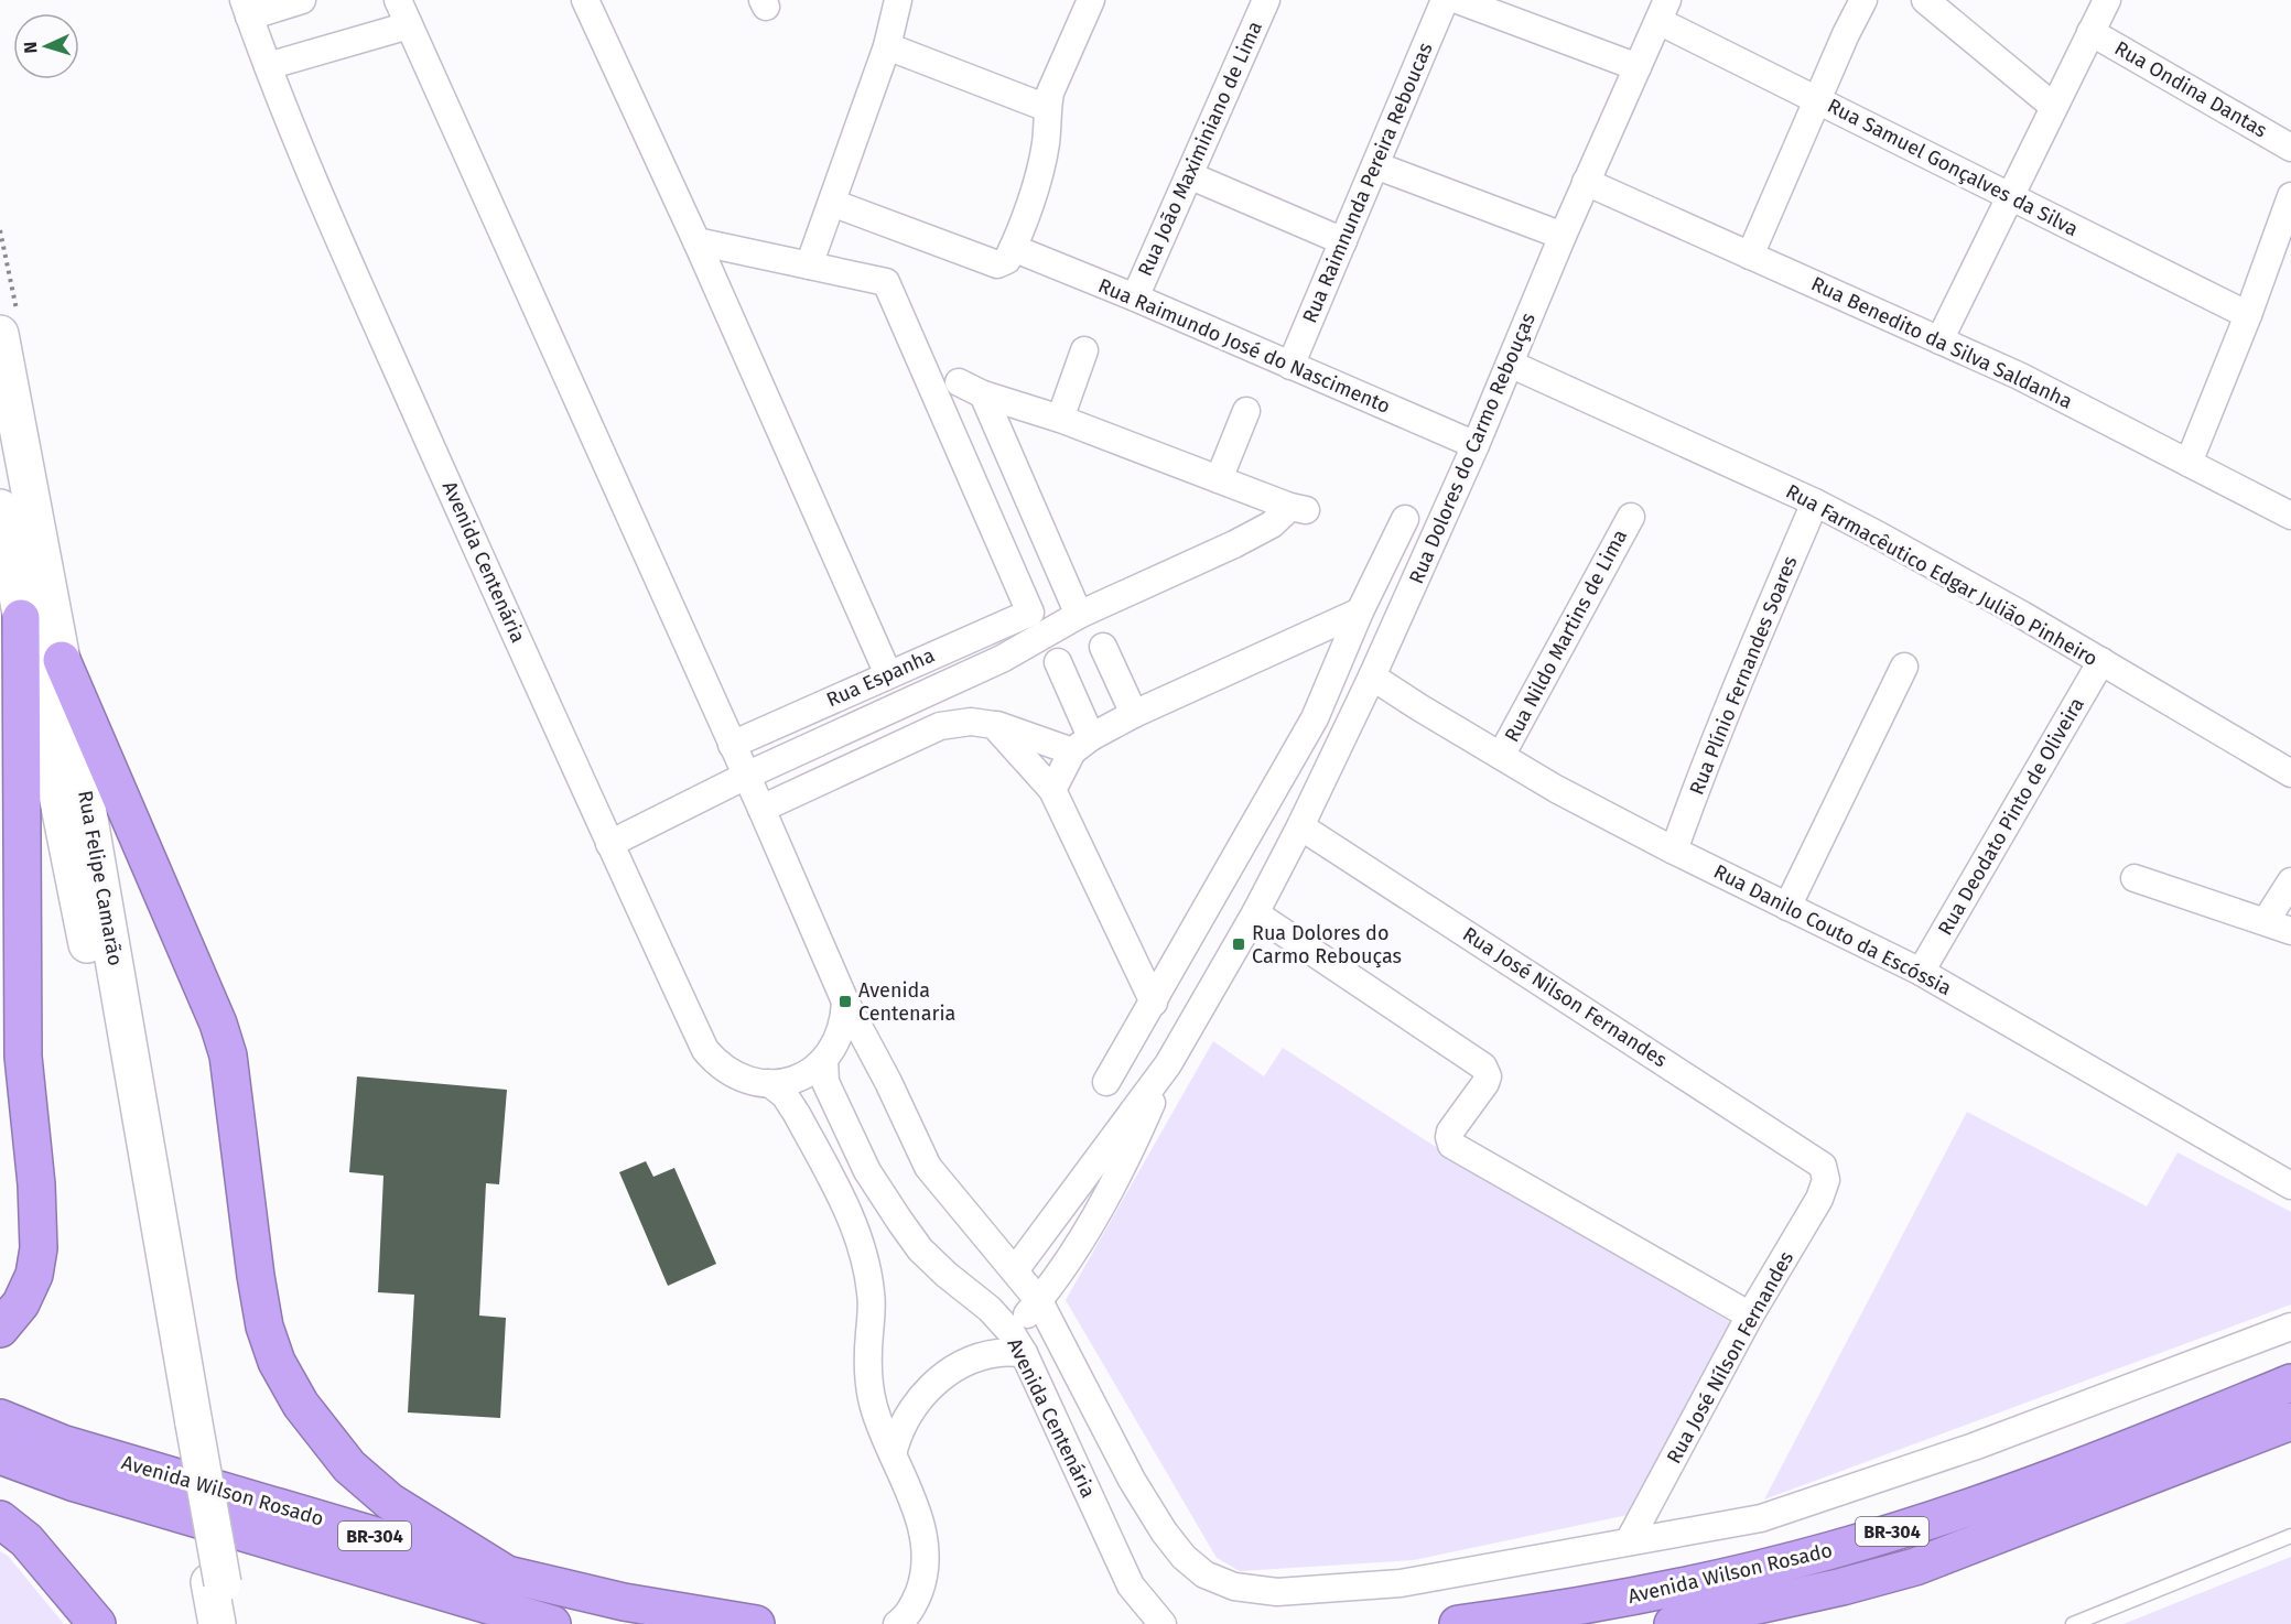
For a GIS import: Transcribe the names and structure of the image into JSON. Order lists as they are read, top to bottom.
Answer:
{
  "streets": {
    "highway": ["Avenida Wilson Rosado", "BR-304"],
    "main road": ["Rua Felipe Camarão"],
    "street": [
      "Rua Ondina Dantas",
      "Rua João Maximiniano de Lima",
      "Rua Samuel Gonçalves da Silva",
      "Rua Raimnunda Pereira Reboucas",
      "Rua Benedito da Silva Saldanha",
      "Rua Raimundo José do Nascimento",
      "Rua Dolores do Carmo Rebouças",
      "Avenida Centenária",
      "Rua Farmacêutico Edgar Julião Pinheiro",
      "Rua Nildo Martins de Lima",
      "Rua Plínio Fernandes Soares",
      "Rua Espanha",
      "Rua Deodato Pinto de Oliveira",
      "Rua Danilo Couto da Escóssia",
      "Rua José Nilson Fernandes",
      "Rua José Nílson Fernandes"
    ]
  },
  "crossings": [
    ["Rua João Maximiniano de Lima", "Rua Raimundo José do Nascimento"],
    ["Rua Samuel Gonçalves da Silva", "Rua Dolores do Carmo Rebouças"],
    ["Rua Raimnunda Pereira Reboucas", "Rua Raimundo José do Nascimento"],
    ["Rua Benedito da Silva Saldanha", "Rua Dolores do Carmo Rebouças"],
    ["Rua Raimundo José do Nascimento", "Rua Dolores do Carmo Rebouças"],
    ["Rua Dolores do Carmo Rebouças", "Avenida Centenária"],
    ["Rua Dolores do Carmo Rebouças", "Rua Farmacêutico Edgar Julião Pinheiro"],
    ["Rua Dolores do Carmo Rebouças", "Rua Danilo Couto da Escóssia"],
    ["Rua Dolores do Carmo Rebouças", "Rua José Nilson Fernandes"],
    ["Rua Farmacêutico Edgar Julião Pinheiro", "Rua Plínio Fernandes Soares"],
    ["Rua Farmacêutico Edgar Julião Pinheiro", "Rua Deodato Pinto de Oliveira"],
    ["Rua Nildo Martins de Lima", "Rua Danilo Couto da Escóssia"],
    ["Rua Plínio Fernandes Soares", "Rua Danilo Couto da Escóssia"],
    ["Rua Deodato Pinto de Oliveira", "Rua Danilo Couto da Escóssia"],
    ["Rua José Nilson Fernandes", "Rua José Nílson Fernandes"]
  ],
  "places": {
    "transit": ["Rua Dolores do Carmo Rebouças", "Avenida Centenaria"]
  },
  "north": "left"
}
